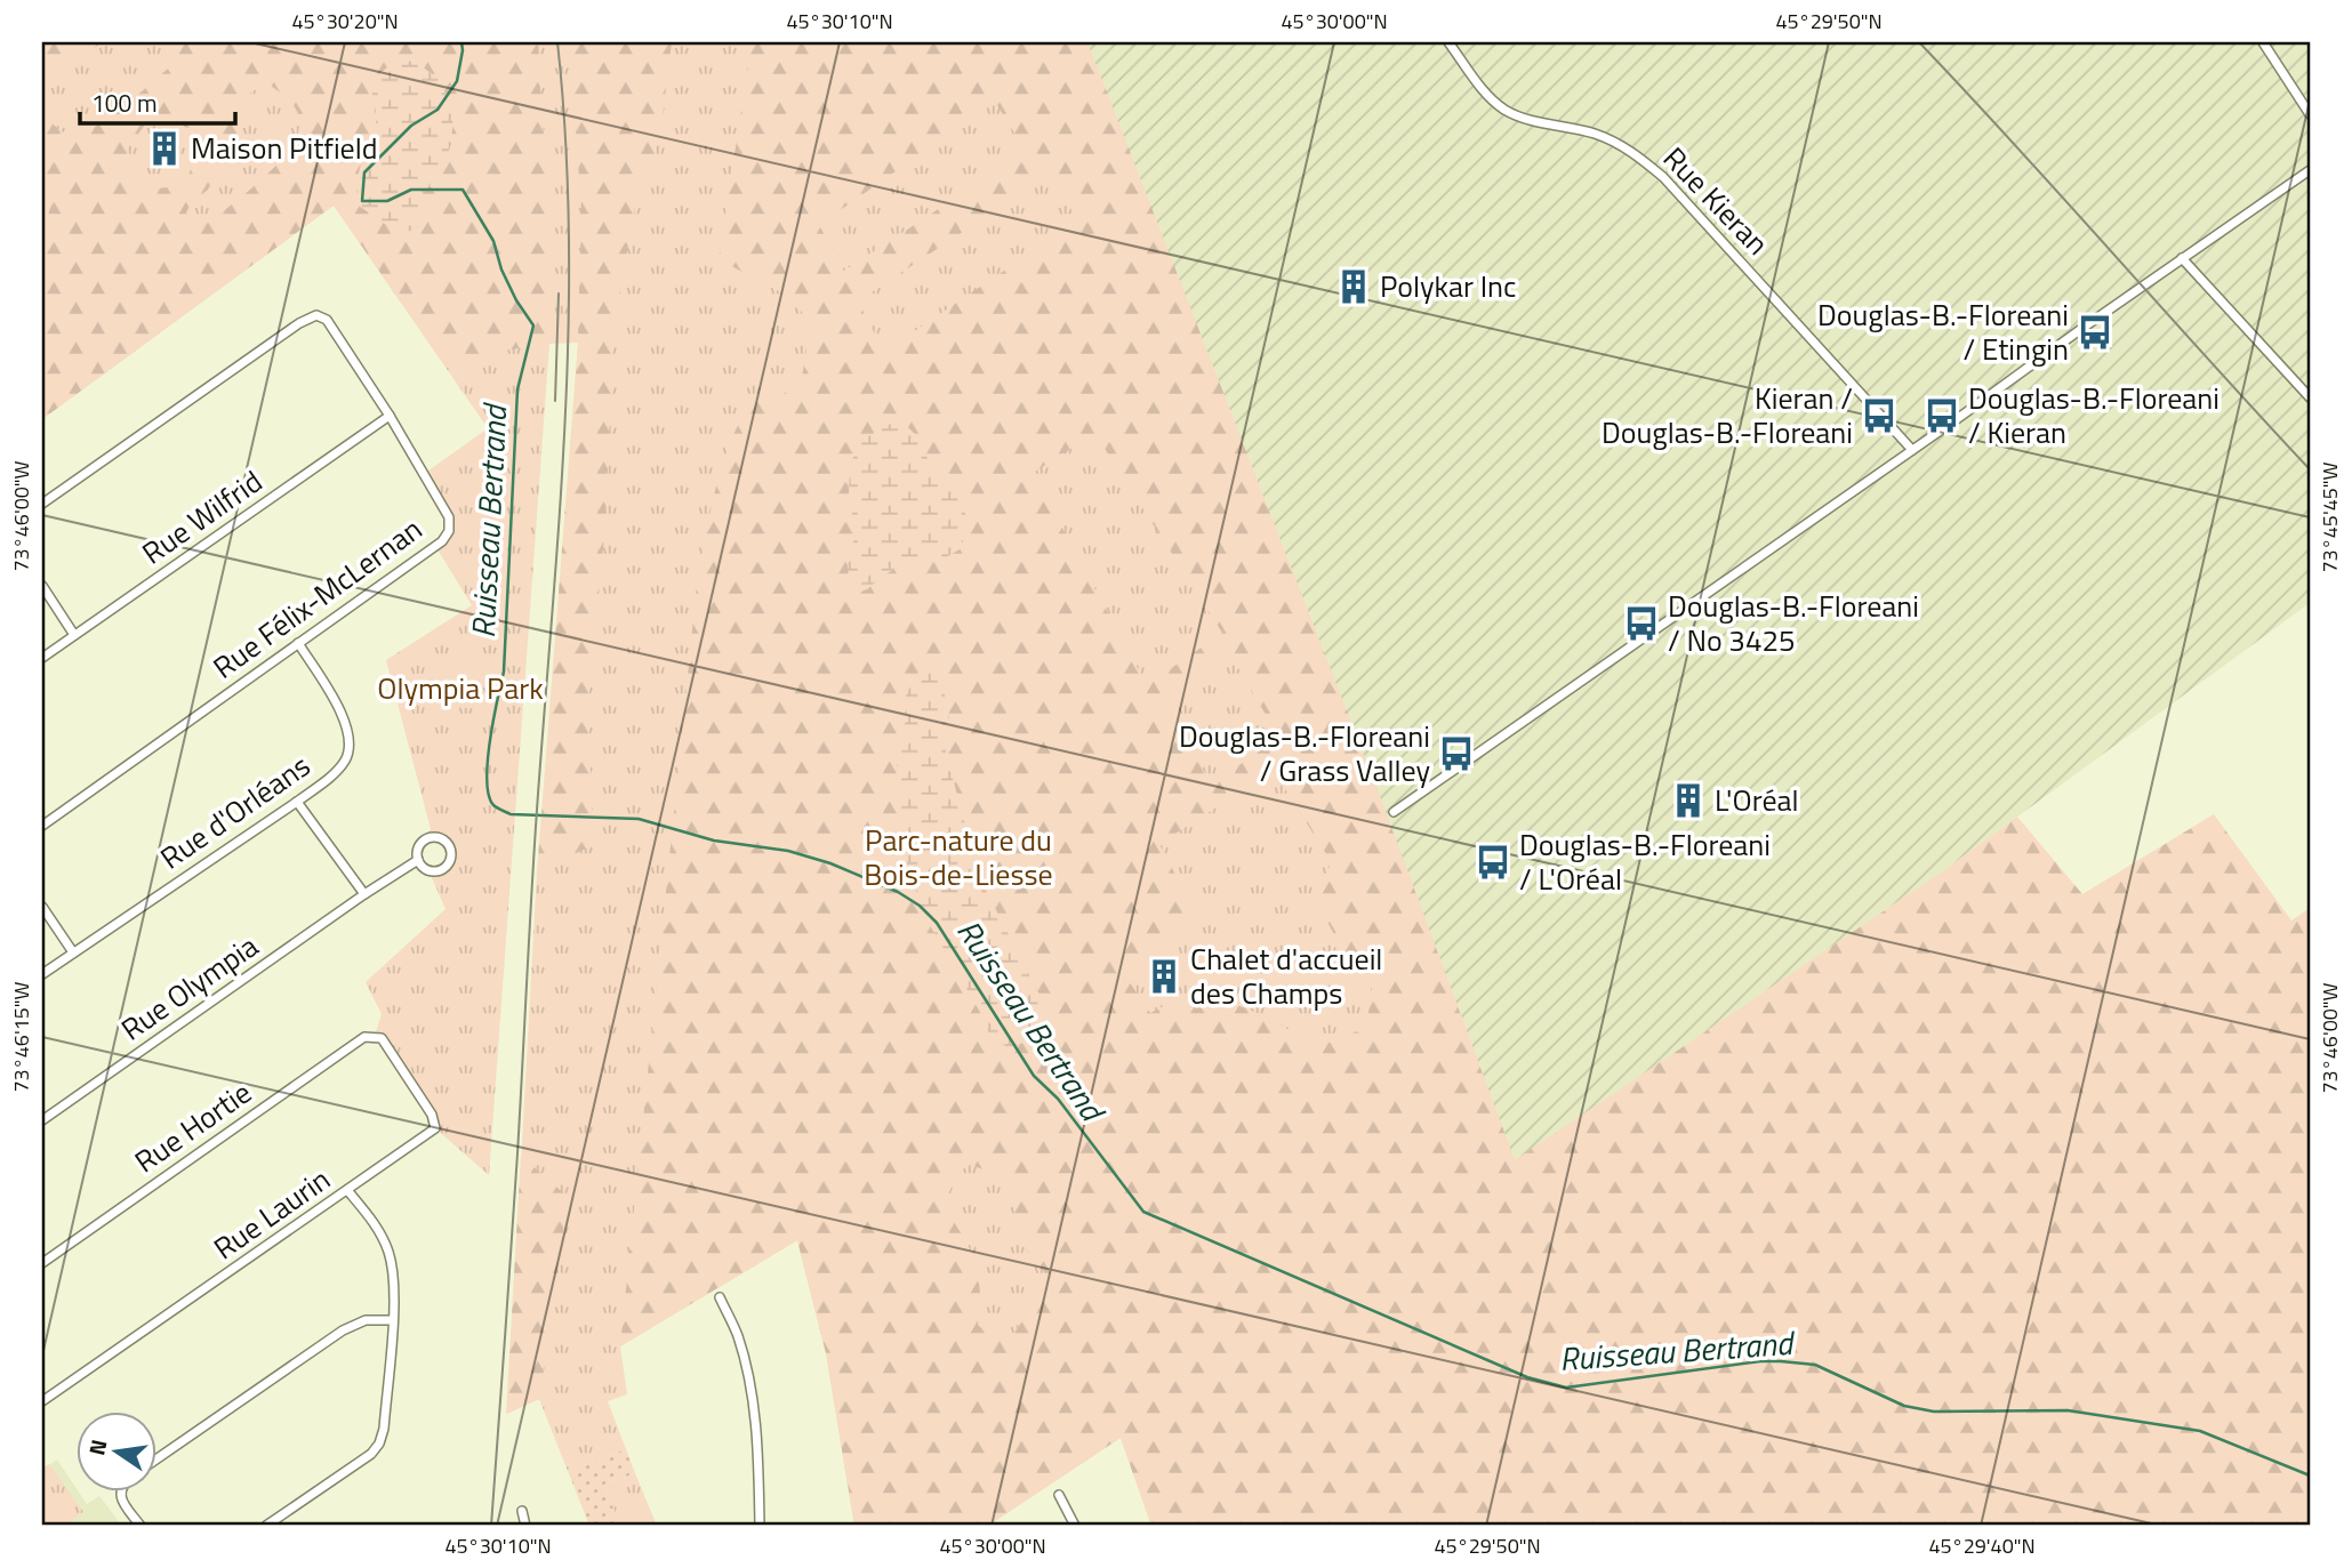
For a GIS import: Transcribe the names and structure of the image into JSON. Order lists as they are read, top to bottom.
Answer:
{
  "streets": {
    "street": [
      "Rue Kieran",
      "Rue Wilfrid",
      "Rue Félix-McLernan",
      "Rue d'Orléans",
      "Rue Olympia",
      "Rue Hortie",
      "Rue Laurin"
    ]
  },
  "crossings": [
    ["Rue Wilfrid", "Rue Félix-McLernan"],
    ["Rue Félix-McLernan", "Rue d'Orléans"],
    ["Rue Hortie", "Rue Laurin"]
  ],
  "water": ["Ruisseau Bertrand"],
  "parks": ["Olympia Park", "Parc-nature du Bois-de-Liesse"],
  "places": {
    "building": [
      "Maison Pitfield",
      "Polykar Inc",
      "L'Oréal",
      "Chalet d'accueil des Champs"
    ],
    "bus stop": [
      "Douglas-B.-Floreani / Etingin",
      "Kieran / Douglas-B.-Floreani",
      "Douglas-B.-Floreani / Kieran",
      "Douglas-B.-Floreani / No 3425",
      "Douglas-B.-Floreani / Grass Valley",
      "Douglas-B.-Floreani / L'Oréal"
    ]
  },
  "scale_bar": "100 m",
  "north": "left",
  "coordinates": [
    "45°30'20\"N",
    "45°30'10\"N",
    "45°30'00\"N",
    "45°29'50\"N",
    "73°46'00\"W",
    "73°45'45\"W",
    "73°46'15\"W",
    "45°29'40\"N"
  ]
}
